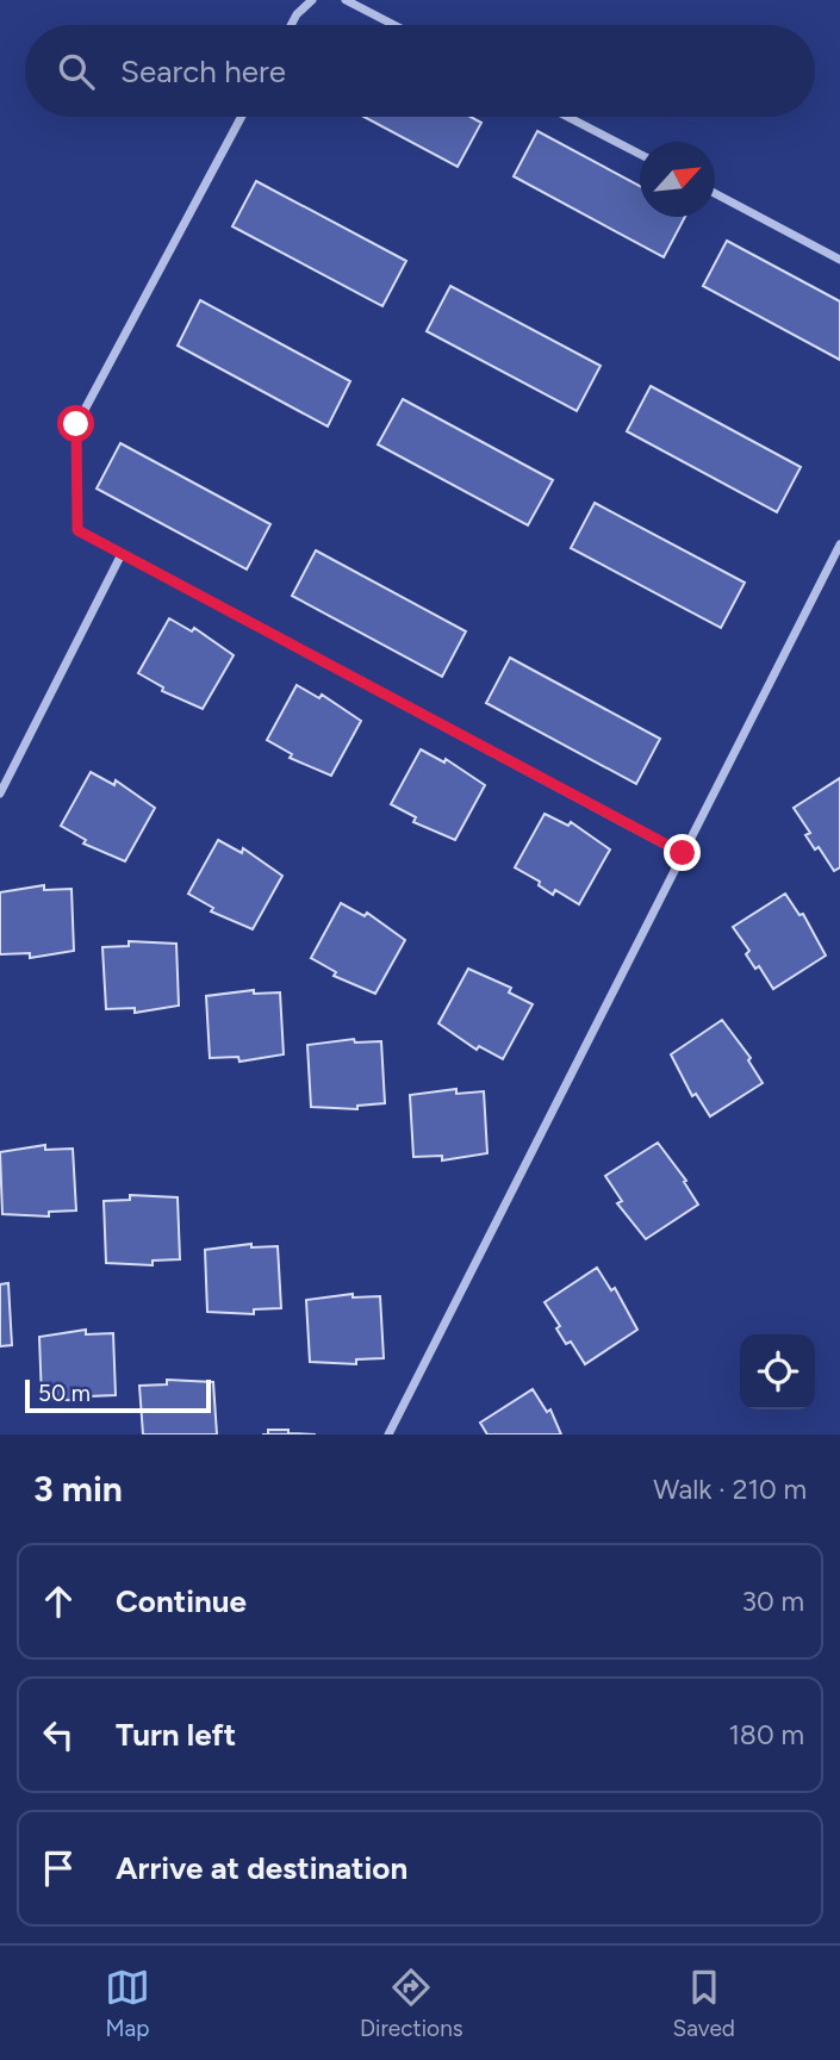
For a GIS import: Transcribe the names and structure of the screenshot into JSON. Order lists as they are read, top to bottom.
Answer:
{
  "scale_bar": "50 m",
  "north": "top right",
  "page": {
    "search": "Search here",
    "scale": "50 m",
    "heading": ["3 min", "Walk · 210 m"],
    "list": [
      ["Continue", "30 m"],
      ["Turn left", "180 m"],
      "Arrive at destination"
    ],
    "nav": ["Map", "Directions", "Saved"]
  }
}
